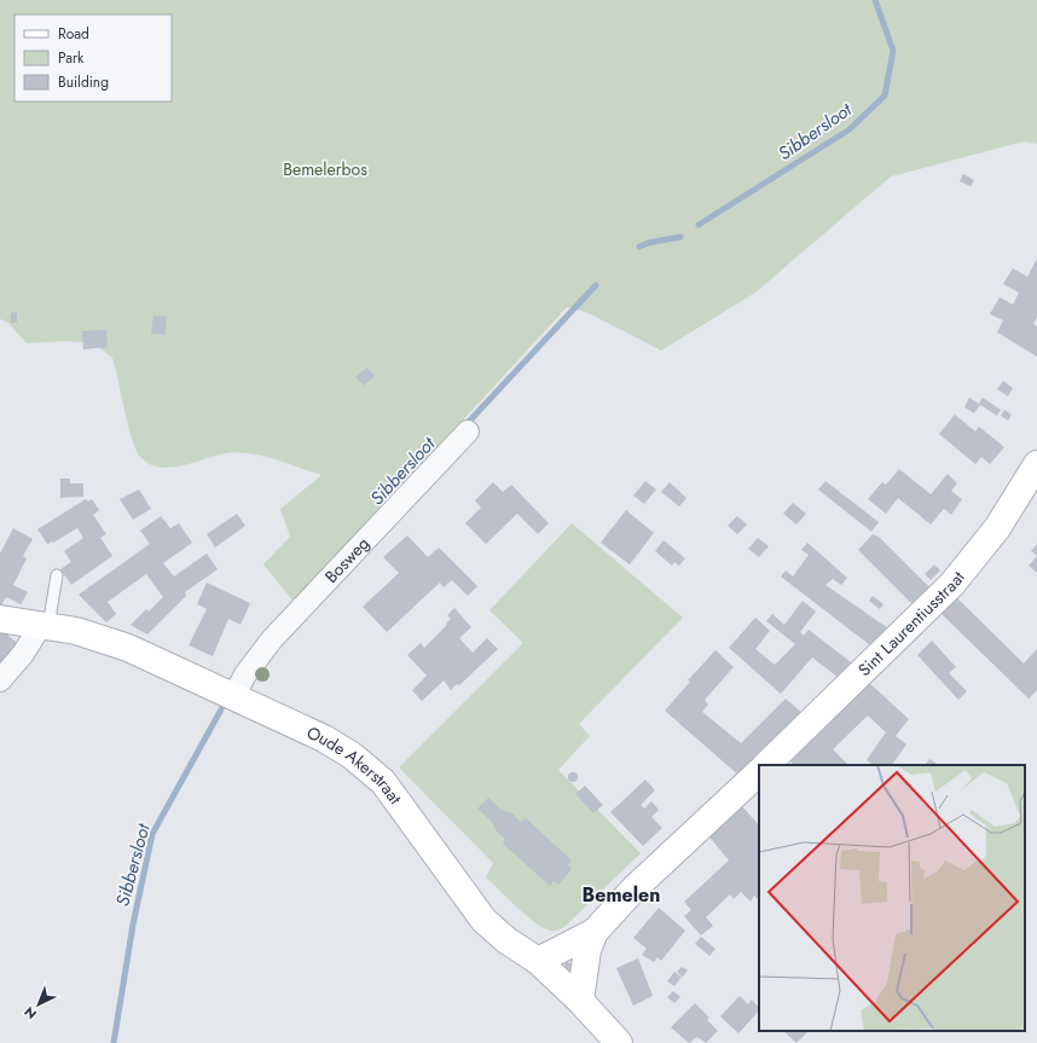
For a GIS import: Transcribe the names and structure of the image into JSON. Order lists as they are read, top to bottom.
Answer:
{
  "streets": {
    "street": ["Bosweg", "Sint Laurentiusstraat", "Oude Akerstraat"]
  },
  "crossings": [
    ["Bosweg", "Oude Akerstraat"]
  ],
  "districts": ["Bemelen"],
  "water": ["Sibbersloot"],
  "parks": ["Bemelerbos"],
  "legend": ["Road", "Park", "Building"],
  "north": "bottom left"
}
